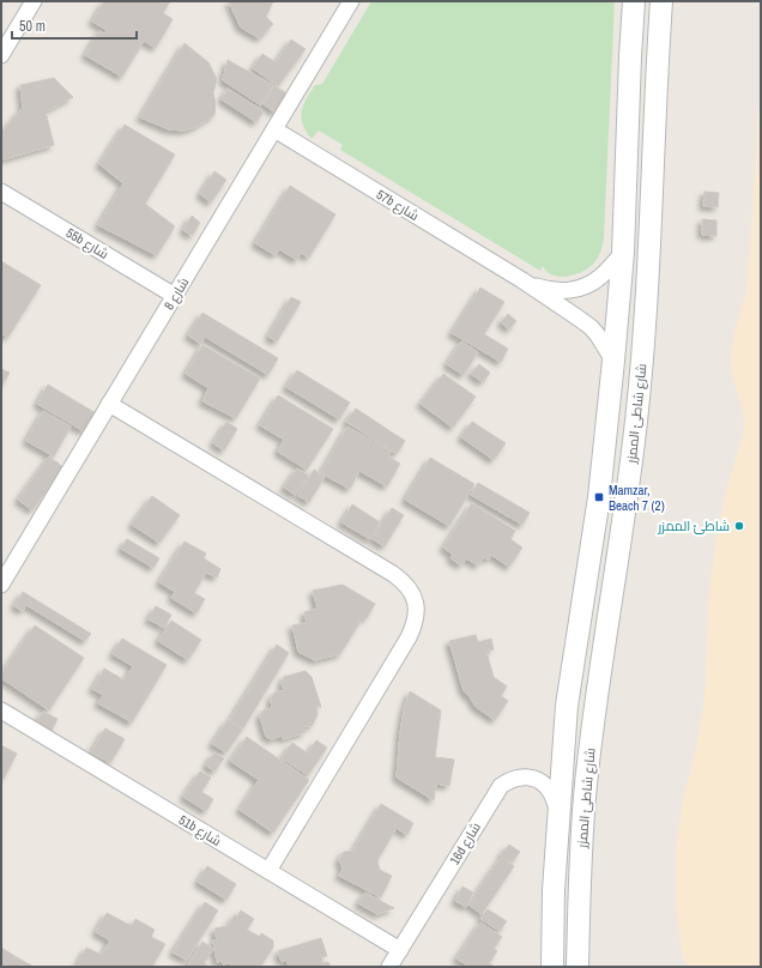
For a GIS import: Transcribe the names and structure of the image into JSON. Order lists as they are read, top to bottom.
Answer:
{
  "streets": {
    "main road": ["شارع شاطئ الممزر"],
    "street": [
      "57b شارع",
      "55b شارع",
      "شارع 8",
      "51b شارع",
      "16d شارع"
    ]
  },
  "crossings": [
    ["57b شارع", "شارع 8"],
    ["57b شارع", "شارع شاطئ الممزر"],
    ["55b شارع", "شارع 8"],
    ["شارع شاطئ الممزر", "16d شارع"],
    ["51b شارع", "16d شارع"]
  ],
  "places": {
    "transit": ["Mamzar, Beach 7 (2)"],
    "other": ["شاطئ الممزر"]
  },
  "scale_bar": "50 m"
}
